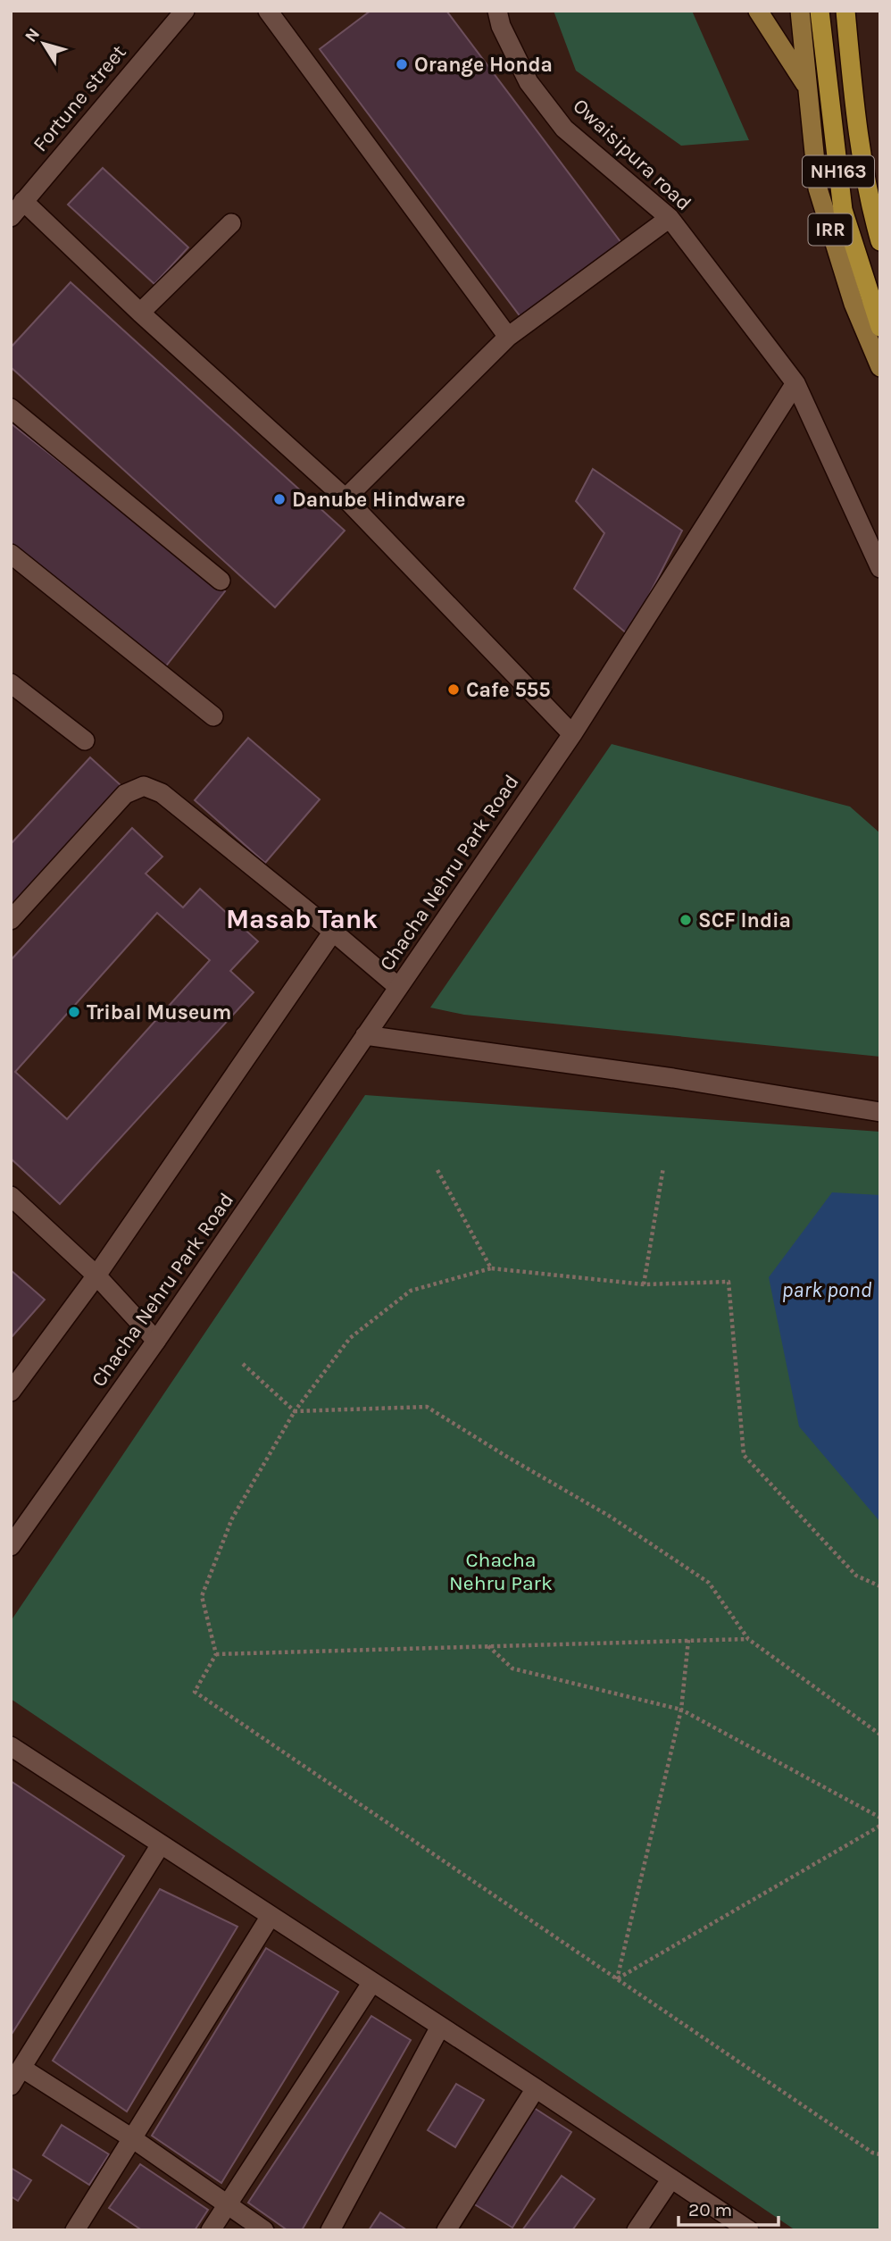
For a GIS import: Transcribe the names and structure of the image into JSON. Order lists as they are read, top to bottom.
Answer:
{
  "streets": {
    "highway": ["NH163"],
    "main road": ["IRR"],
    "street": ["Fortune street", "Owaisipura road", "Chacha Nehru Park Road"]
  },
  "crossings": [
    ["Owaisipura road", "Chacha Nehru Park Road"]
  ],
  "districts": ["Masab Tank"],
  "water": ["park pond"],
  "parks": ["Chacha Nehru Park"],
  "places": [
    "Orange Honda",
    "Danube Hindware",
    "Cafe 555",
    "SCF India",
    "Tribal Museum"
  ],
  "scale_bar": "20 m",
  "north": "top left"
}
